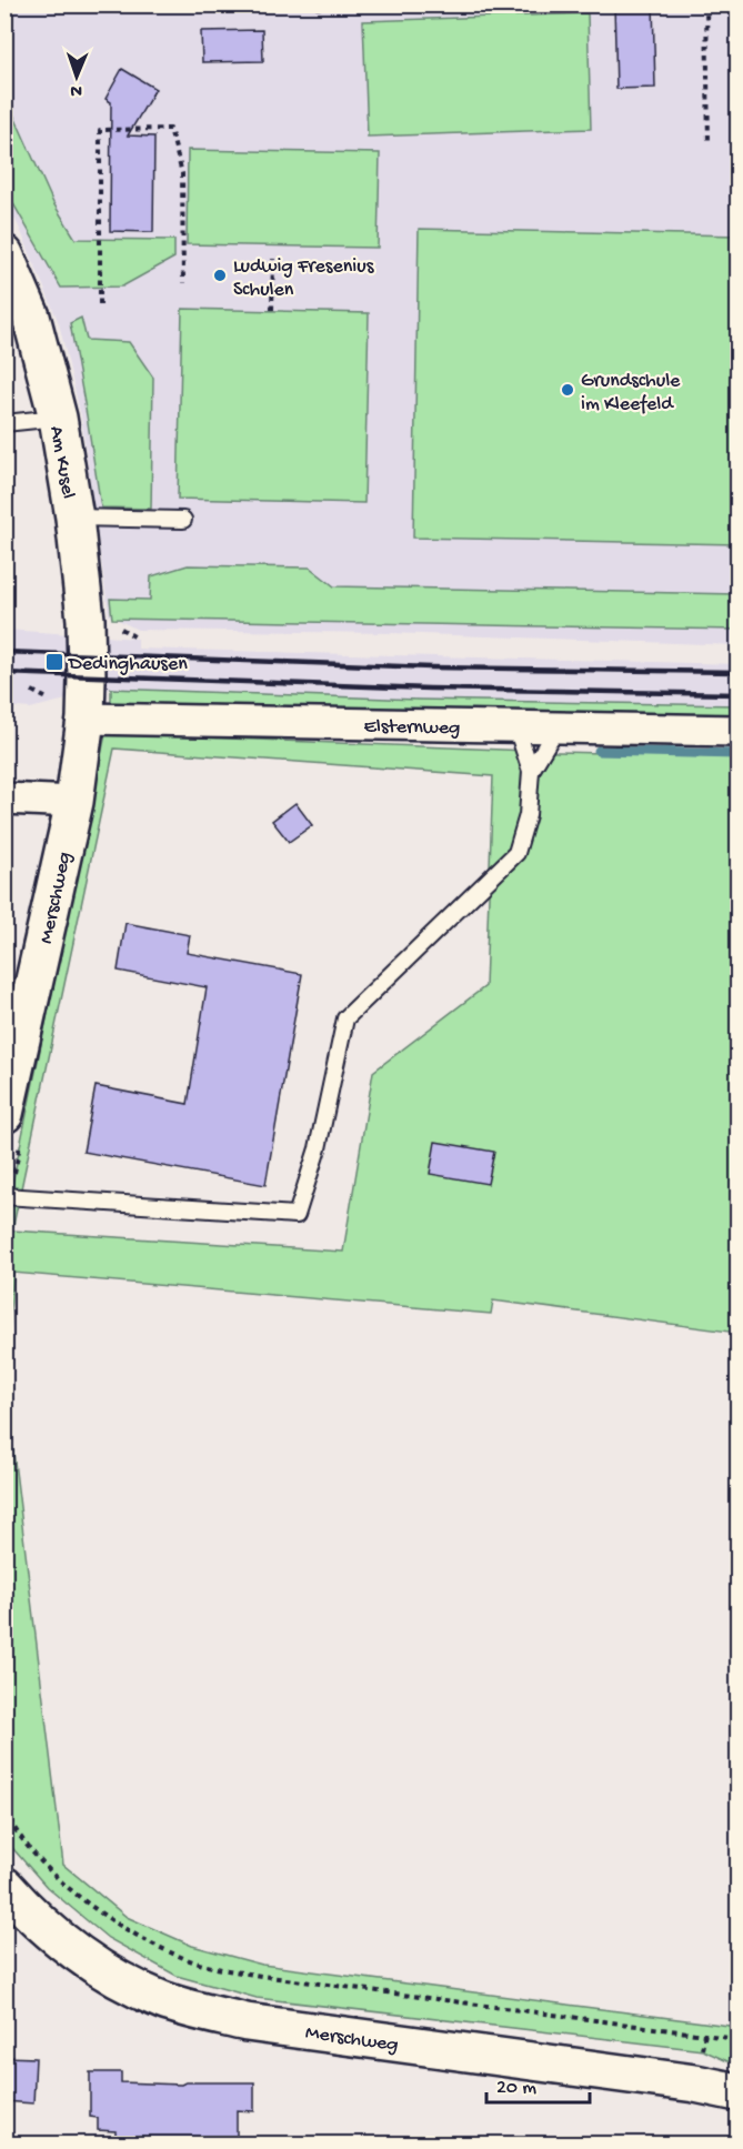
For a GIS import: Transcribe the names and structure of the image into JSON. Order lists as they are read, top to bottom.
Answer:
{
  "streets": {
    "street": ["Am Kusel", "Elsternweg", "Merschweg"]
  },
  "crossings": [
    ["Am Kusel", "Merschweg"],
    ["Elsternweg", "Merschweg"]
  ],
  "places": {
    "other": ["Ludwig Fresenius Schulen", "Grundschule im Kleefeld"],
    "transit": ["Dedinghausen"]
  },
  "scale_bar": "20 m",
  "north": "bottom"
}
